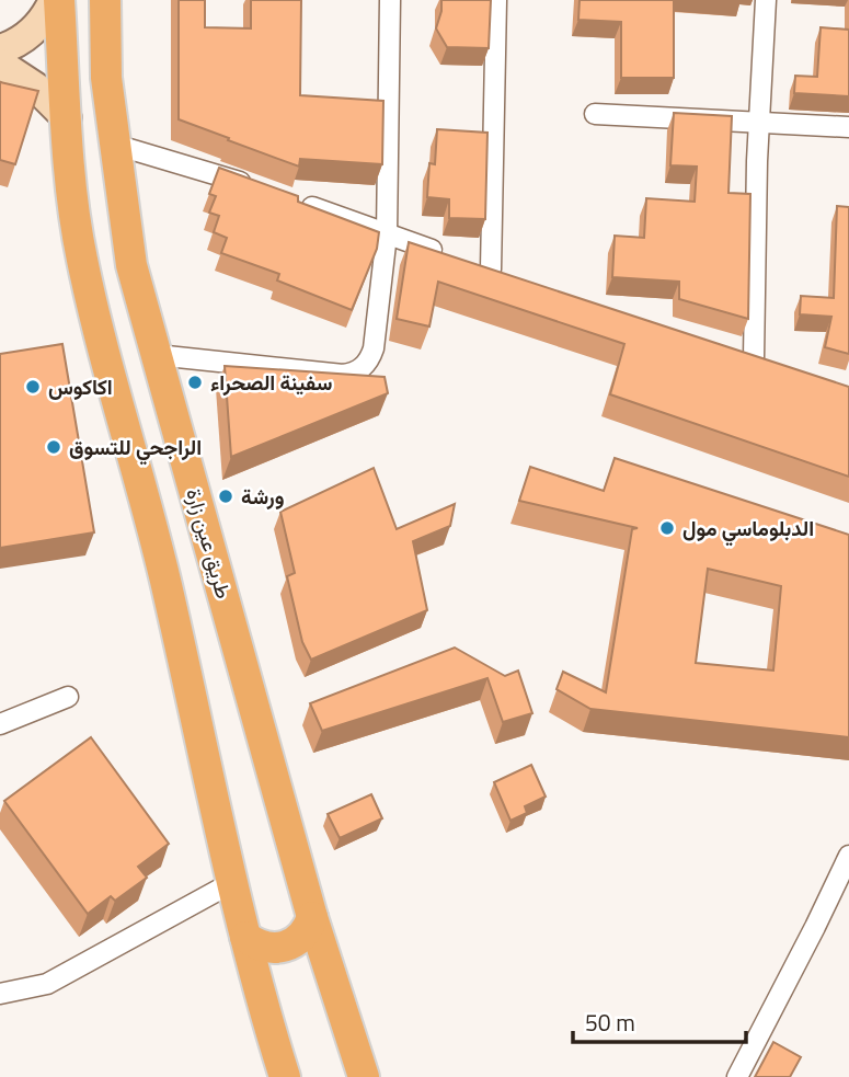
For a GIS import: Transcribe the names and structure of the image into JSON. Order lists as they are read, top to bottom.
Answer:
{
  "streets": {
    "main road": ["طريق عين زارة"]
  },
  "places": [
    "سفينة الصحراء",
    "اكاكوس",
    "الراجحي للتسوق",
    "ورشة",
    "الدبلوماسي مول"
  ],
  "scale_bar": "50 m"
}
